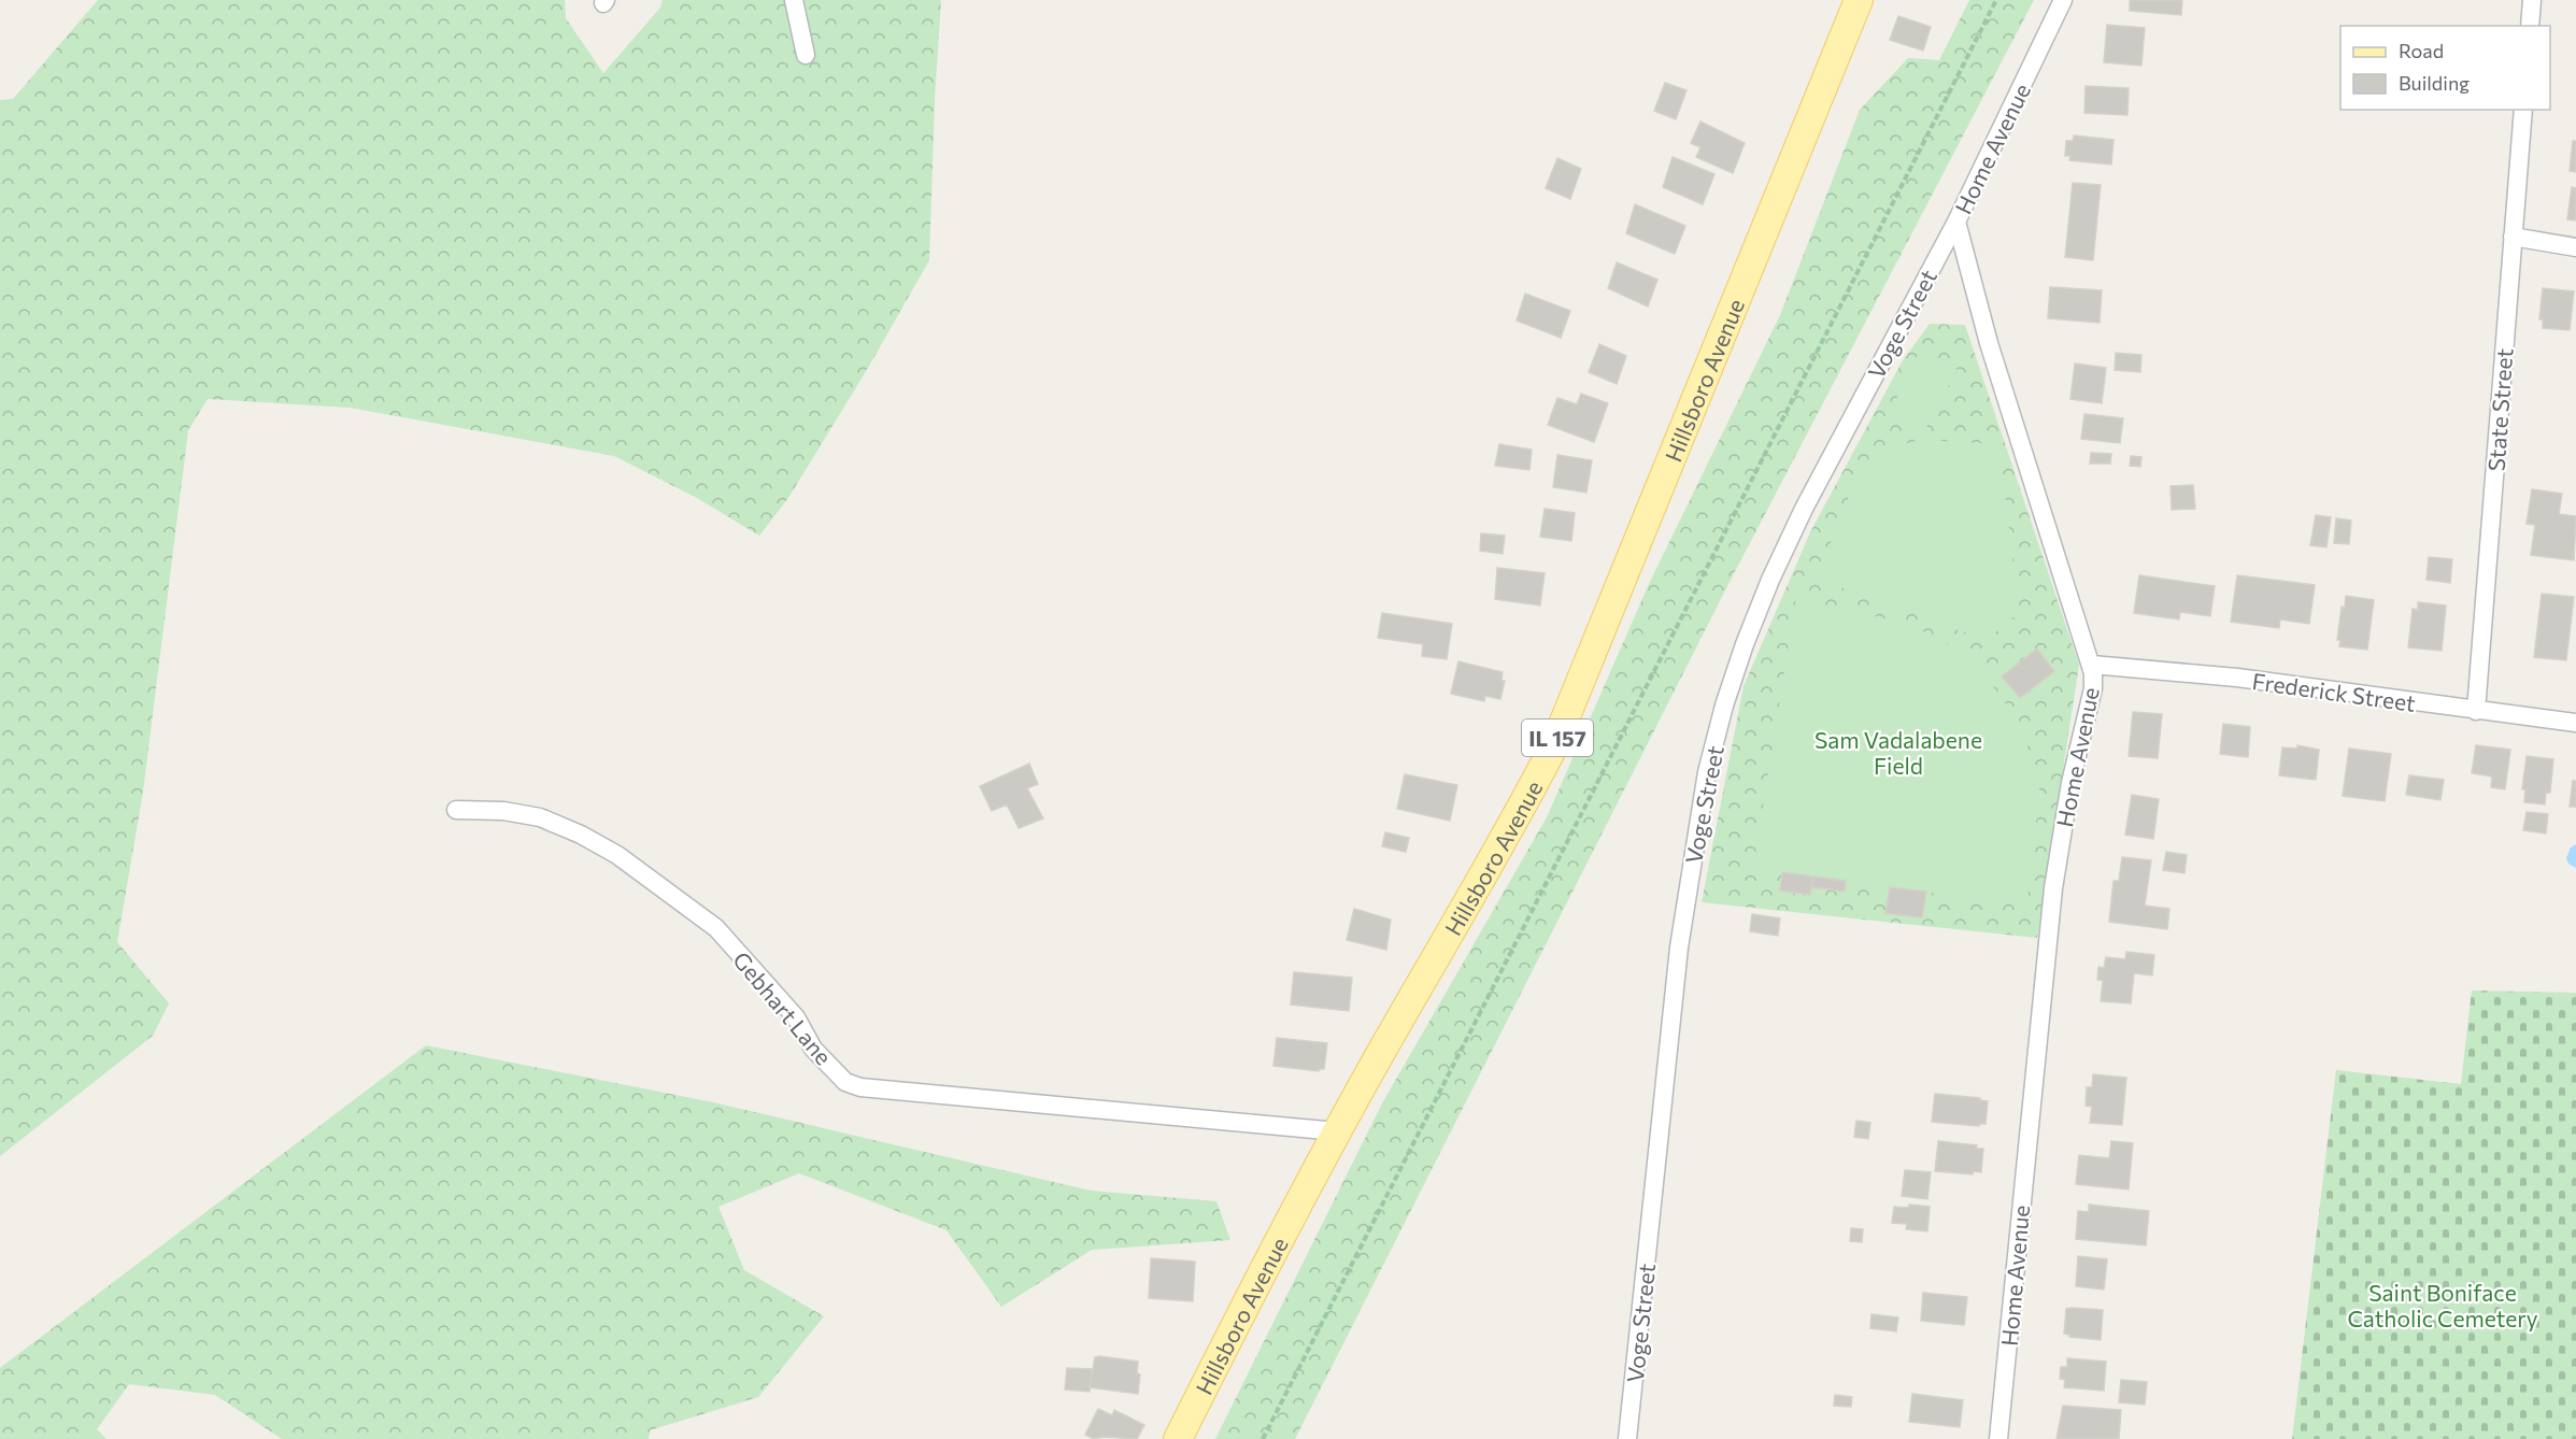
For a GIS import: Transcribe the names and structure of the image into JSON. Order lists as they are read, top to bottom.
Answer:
{
  "streets": {
    "main road": ["Hillsboro Avenue", "IL 157"],
    "street": [
      "Home Avenue",
      "Voge Street",
      "State Street",
      "Frederick Street",
      "Gebhart Lane"
    ]
  },
  "crossings": [
    ["Home Avenue", "Voge Street"],
    ["Home Avenue", "Frederick Street"],
    ["Hillsboro Avenue", "Gebhart Lane"],
    ["State Street", "Frederick Street"]
  ],
  "parks": ["Sam Vadalabene Field", "Saint Boniface Catholic Cemetery"],
  "legend": ["Road", "Building"]
}
